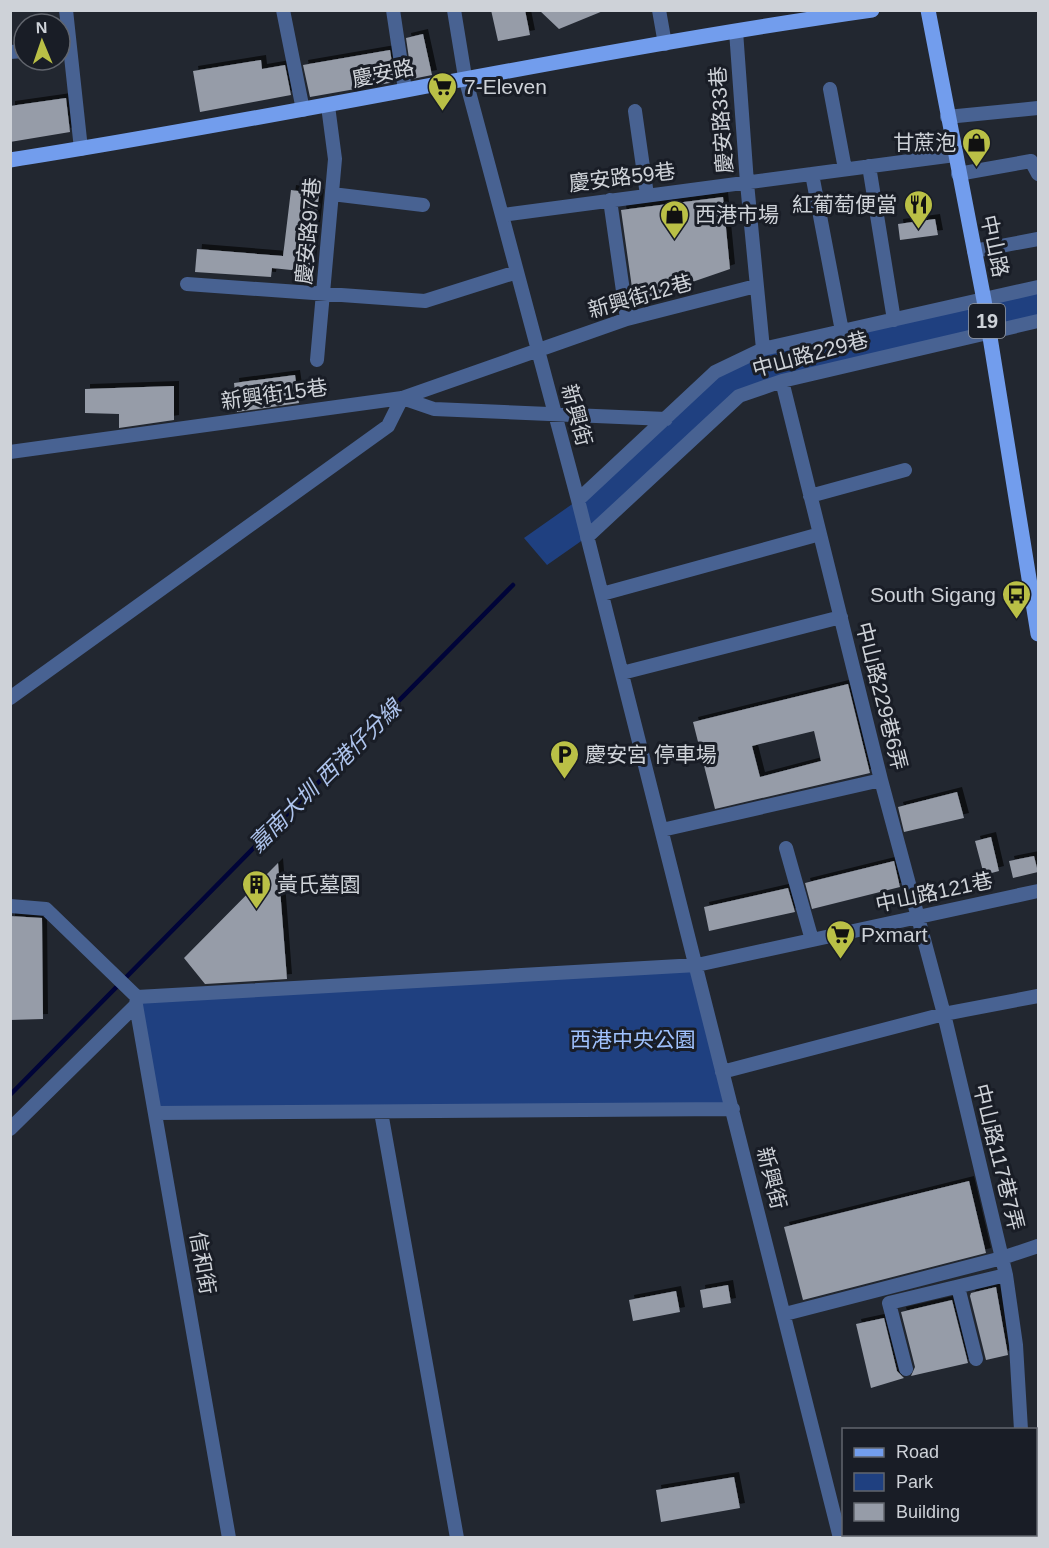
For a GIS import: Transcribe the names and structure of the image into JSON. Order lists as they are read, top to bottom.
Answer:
{
  "streets": {
    "main road": ["慶安路", "中山路", "19"],
    "street": [
      "慶安路33巷",
      "慶安路59巷",
      "慶安路97巷",
      "新興街12巷",
      "中山路229巷",
      "新興街15巷",
      "新興街",
      "中山路229巷6弄",
      "中山路121巷",
      "中山路117巷7弄",
      "信和街"
    ]
  },
  "crossings": [
    ["慶安路", "慶安路33巷"],
    ["慶安路", "慶安路97巷"],
    ["慶安路", "新興街"],
    ["慶安路33巷", "慶安路59巷"],
    ["慶安路33巷", "新興街12巷"],
    ["慶安路59巷", "中山路"],
    ["慶安路59巷", "新興街"],
    ["中山路", "中山路229巷"],
    ["新興街12巷", "新興街15巷"],
    ["新興街12巷", "新興街"],
    ["中山路229巷", "新興街"],
    ["中山路229巷", "中山路229巷6弄"],
    ["新興街15巷", "新興街"],
    ["新興街", "中山路121巷"],
    ["中山路229巷6弄", "中山路121巷"],
    ["中山路229巷6弄", "中山路117巷7弄"],
    ["中山路121巷", "信和街"]
  ],
  "water": ["嘉南大圳 西港仔分線"],
  "parks": ["西港中央公園"],
  "places": {
    "supermarket": ["7-Eleven", "Pxmart"],
    "shop": ["甘蔗泡", "西港市場"],
    "restaurant": ["紅葡萄便當"],
    "bus stop": ["South Sigang"],
    "parking": ["慶安宮 停車場"],
    "building": ["黃氏墓園"]
  },
  "legend": ["Road", "Park", "Building"],
  "north": "top"
}
